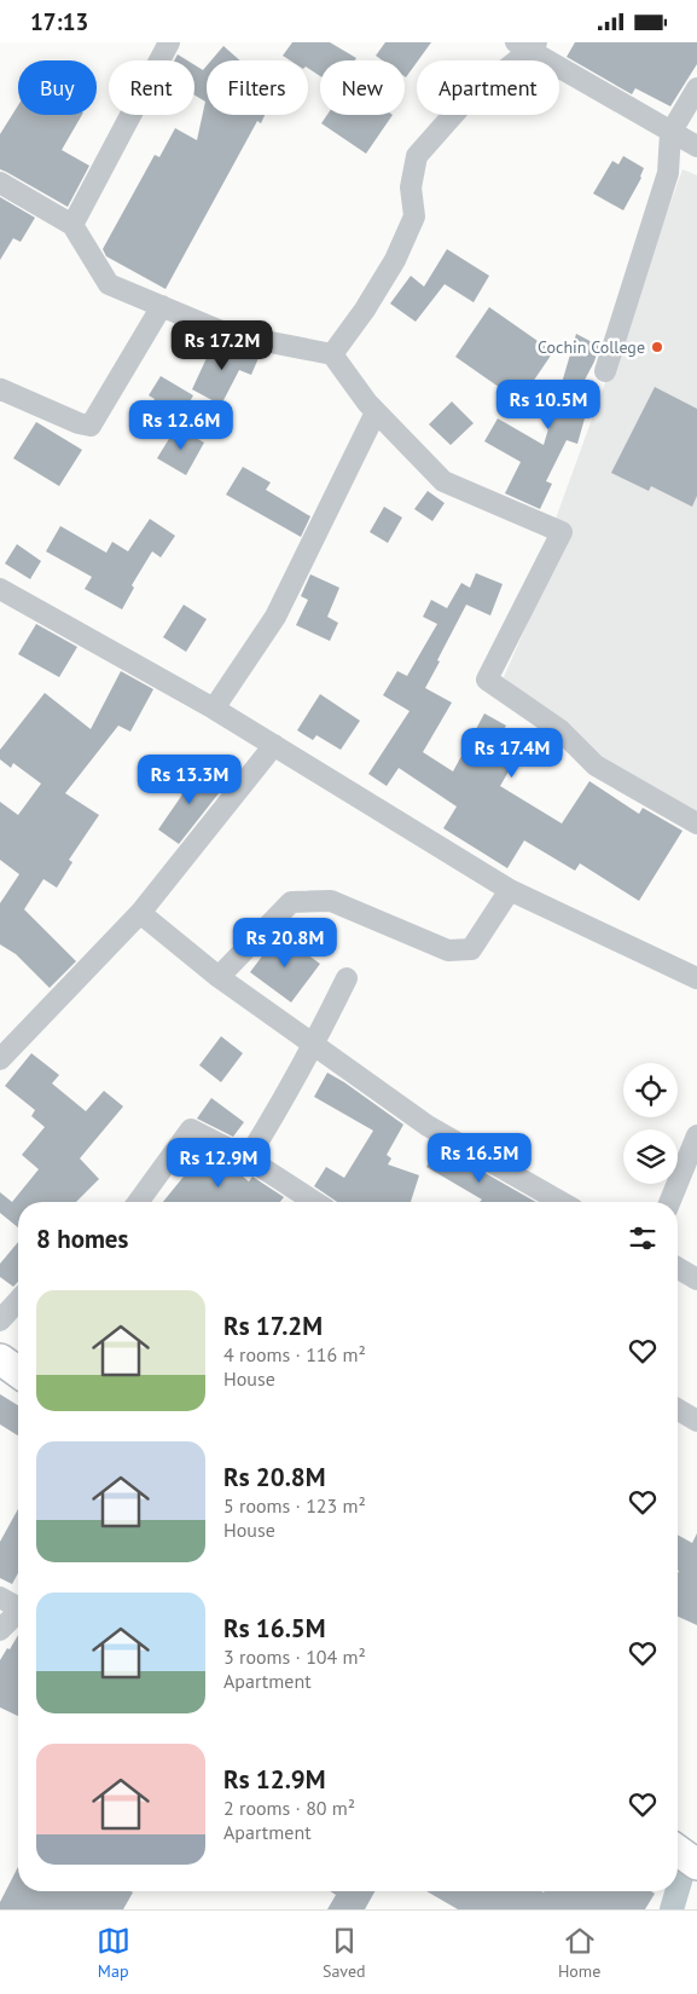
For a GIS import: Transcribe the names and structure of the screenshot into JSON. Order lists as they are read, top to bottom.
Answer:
{
  "places": ["Cochin College"],
  "page": {
    "status": "17:13",
    "chip": [
      "Buy",
      "Rent",
      "Filters",
      "New",
      "Apartment"
    ],
    "price": [
      "Rs 17.2M",
      "Rs 10.5M",
      "Rs 12.6M",
      "Rs 17.4M",
      "Rs 13.3M",
      "Rs 20.8M",
      "Rs 16.5M",
      "Rs 12.9M"
    ],
    "heading": "8 homes",
    "list": [
      {
        "name": "Rs 17.2M",
        "note": "4 rooms · 116 m² · House"
      },
      {
        "name": "Rs 20.8M",
        "note": "5 rooms · 123 m² · House"
      },
      {
        "name": "Rs 16.5M",
        "note": "3 rooms · 104 m² · Apartment"
      },
      {
        "name": "Rs 12.9M",
        "note": "2 rooms · 80 m² · Apartment"
      }
    ],
    "tabs": ["Map", "Saved", "Home"]
  }
}
